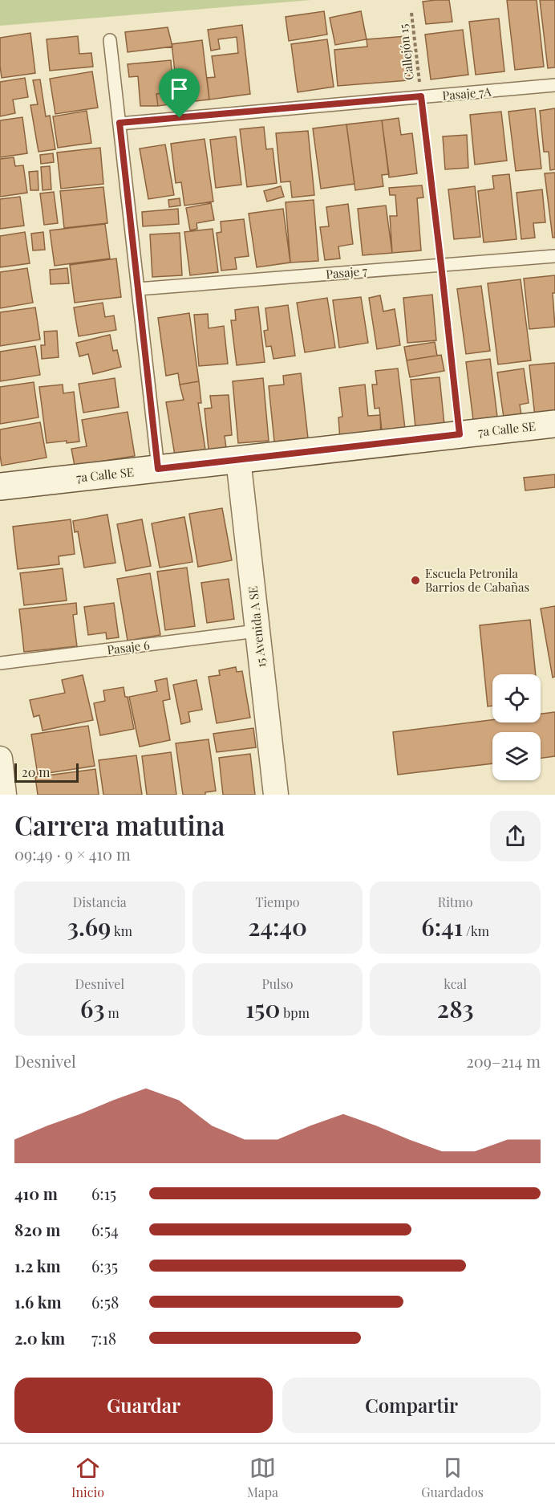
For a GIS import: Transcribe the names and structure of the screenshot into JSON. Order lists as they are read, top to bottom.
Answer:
{
  "streets": {
    "main road": ["7a Calle SE"],
    "street": ["15 Avenida A SE"],
    "lane": ["Pasaje 7A", "Pasaje 7", "Pasaje 6"],
    "path": ["Callejón 15"]
  },
  "crossings": [
    ["Callejón 15", "Pasaje 7A"],
    ["Callejón 15", "Pasaje 7"],
    ["Callejón 15", "7a Calle SE"],
    ["7a Calle SE", "15 Avenida A SE"],
    ["15 Avenida A SE", "Pasaje 6"]
  ],
  "places": ["Escuela Petronila Barrios de Cabañas"],
  "scale_bar": "20 m",
  "page": {
    "scale": "20 m",
    "heading": ["Carrera matutina", "09:49 · 9 × 410 m"],
    "stats": [
      ["Distancia", "3.69 km"],
      ["Tiempo", "24:40"],
      ["Ritmo", "6:41 /km"],
      ["Desnivel", "63 m"],
      ["Pulso", "150 bpm"],
      ["kcal", "283"]
    ],
    "chart": ["Desnivel", "209–214 m"],
    "list": [
      {
        "name": "410 m",
        "note": "6:15"
      },
      {
        "name": "820 m",
        "note": "6:54"
      },
      {
        "name": "1.2 km",
        "note": "6:35"
      },
      {
        "name": "1.6 km",
        "note": "6:58"
      },
      {
        "name": "2.0 km",
        "note": "7:18"
      }
    ],
    "buttons": ["Guardar", "Compartir"],
    "tabs": ["Inicio", "Mapa", "Guardados"]
  }
}
